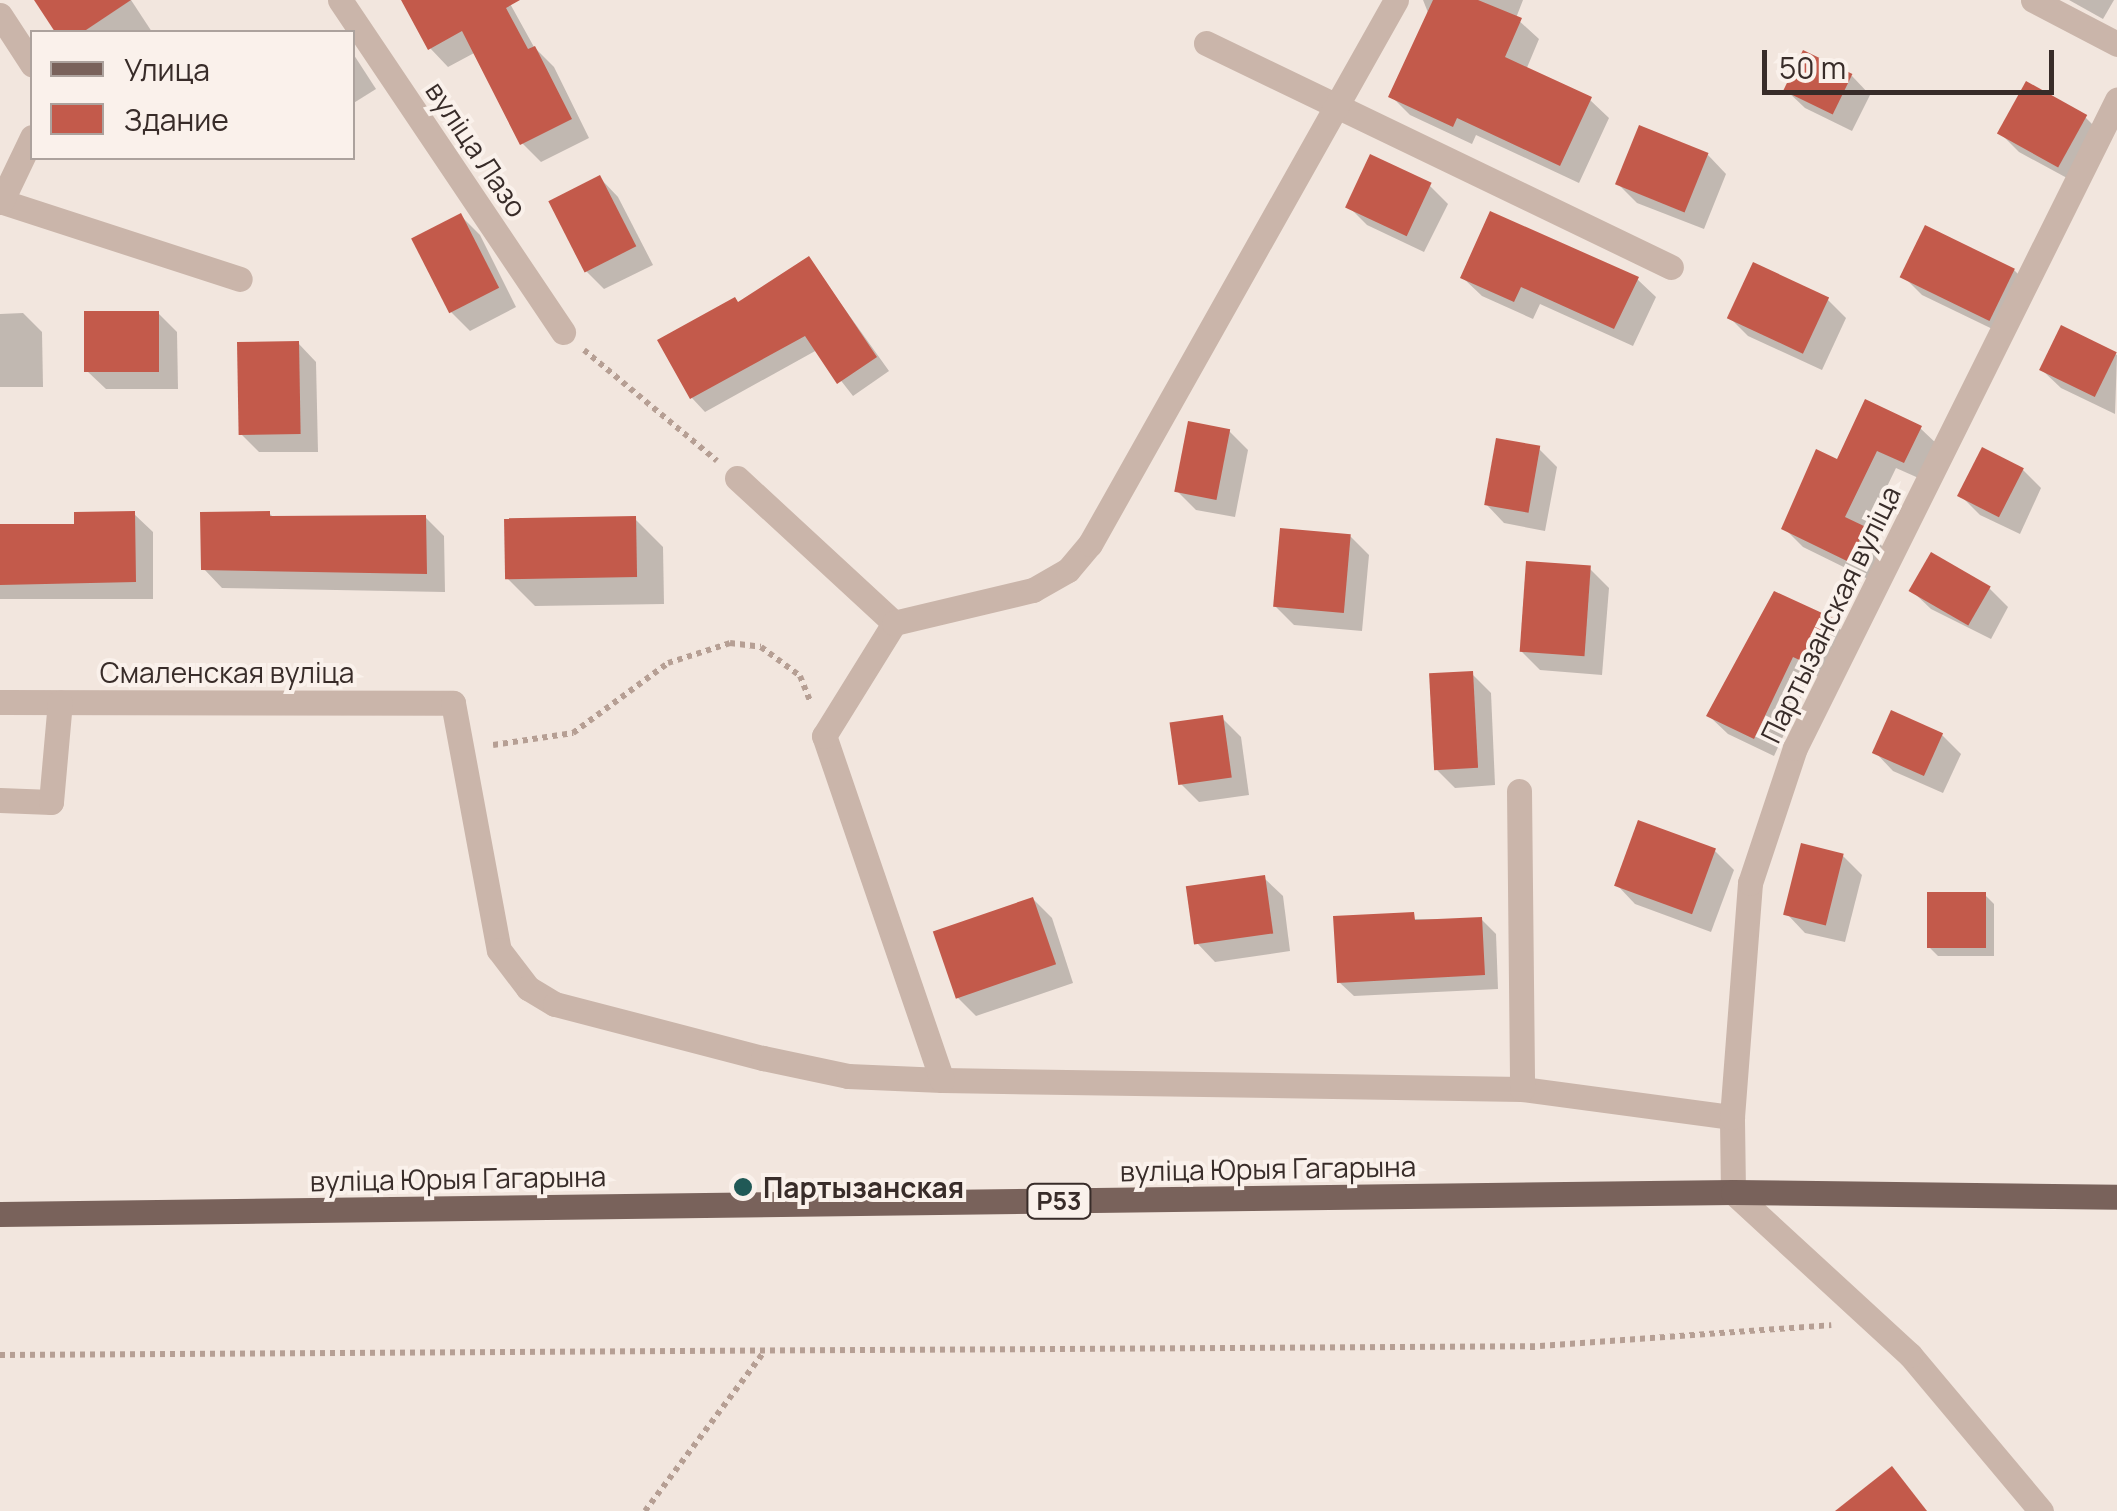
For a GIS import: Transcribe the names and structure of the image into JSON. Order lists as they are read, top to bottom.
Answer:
{
  "streets": {
    "main road": ["вуліца Юрыя Гагарына", "Р53"],
    "street": ["вуліца Лазо", "Партызанская вуліца", "Смаленская вуліца"]
  },
  "crossings": [
    ["Партызанская вуліца", "вуліца Юрыя Гагарына"]
  ],
  "places": ["Партызанская"],
  "legend": ["Улица", "Здание"],
  "scale_bar": "50 m"
}
